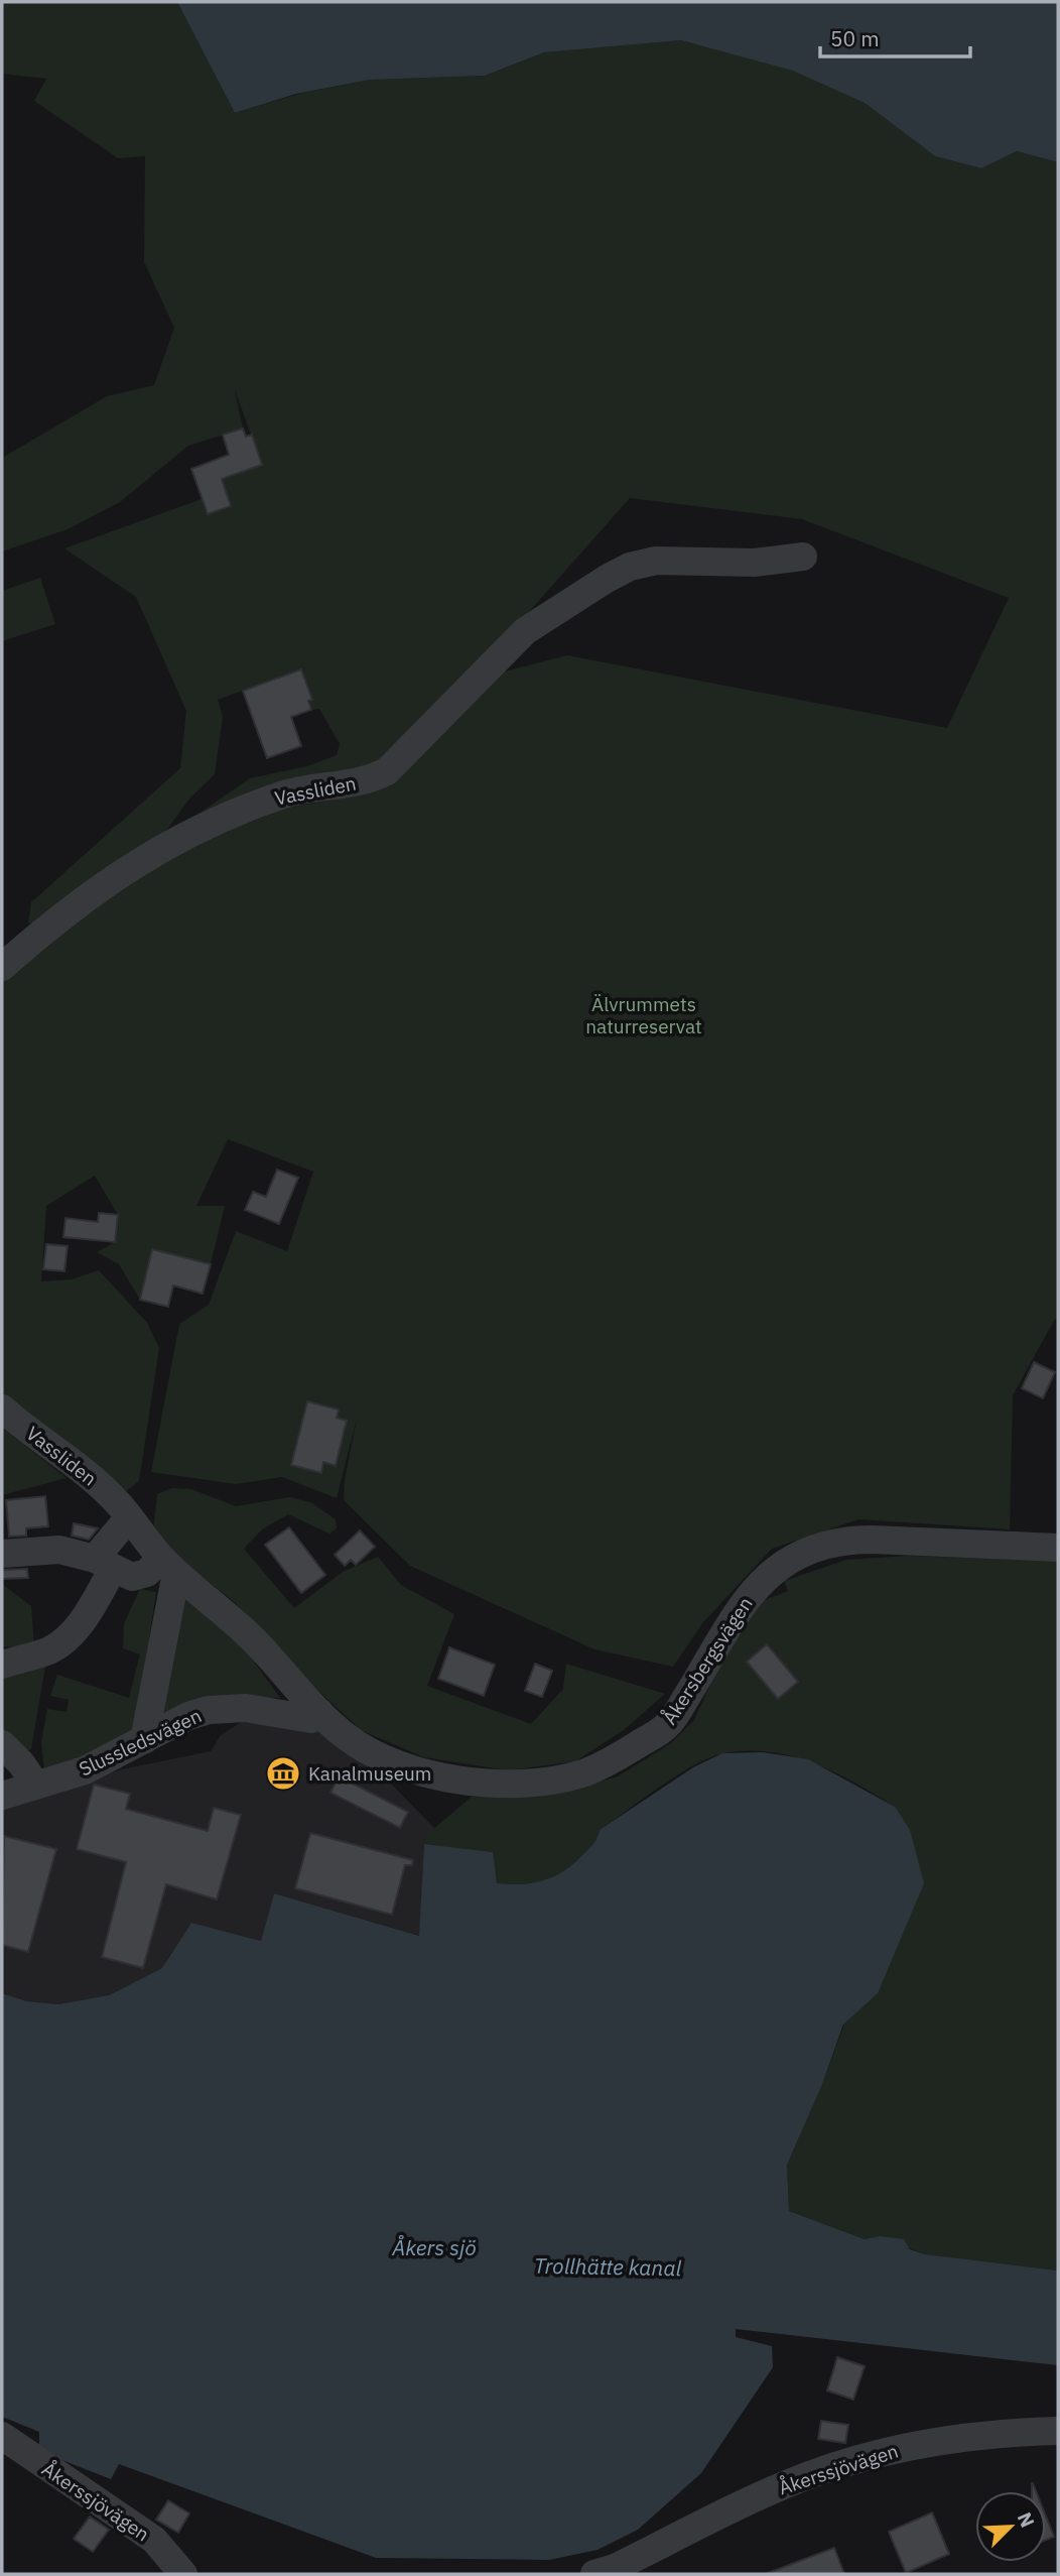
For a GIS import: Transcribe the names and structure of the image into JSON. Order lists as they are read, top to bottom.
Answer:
{
  "streets": {
    "street": [
      "Vassliden",
      "Åkersbergsvägen",
      "Slussledsvägen",
      "Åkerssjövägen"
    ]
  },
  "crossings": [
    ["Vassliden", "Åkersbergsvägen"],
    ["Åkersbergsvägen", "Slussledsvägen"]
  ],
  "water": ["Åkers sjö", "Trollhätte kanal"],
  "parks": ["Älvrummets naturreservat"],
  "places": {
    "museum": ["Kanalmuseum"]
  },
  "scale_bar": "50 m",
  "north": "top right"
}
